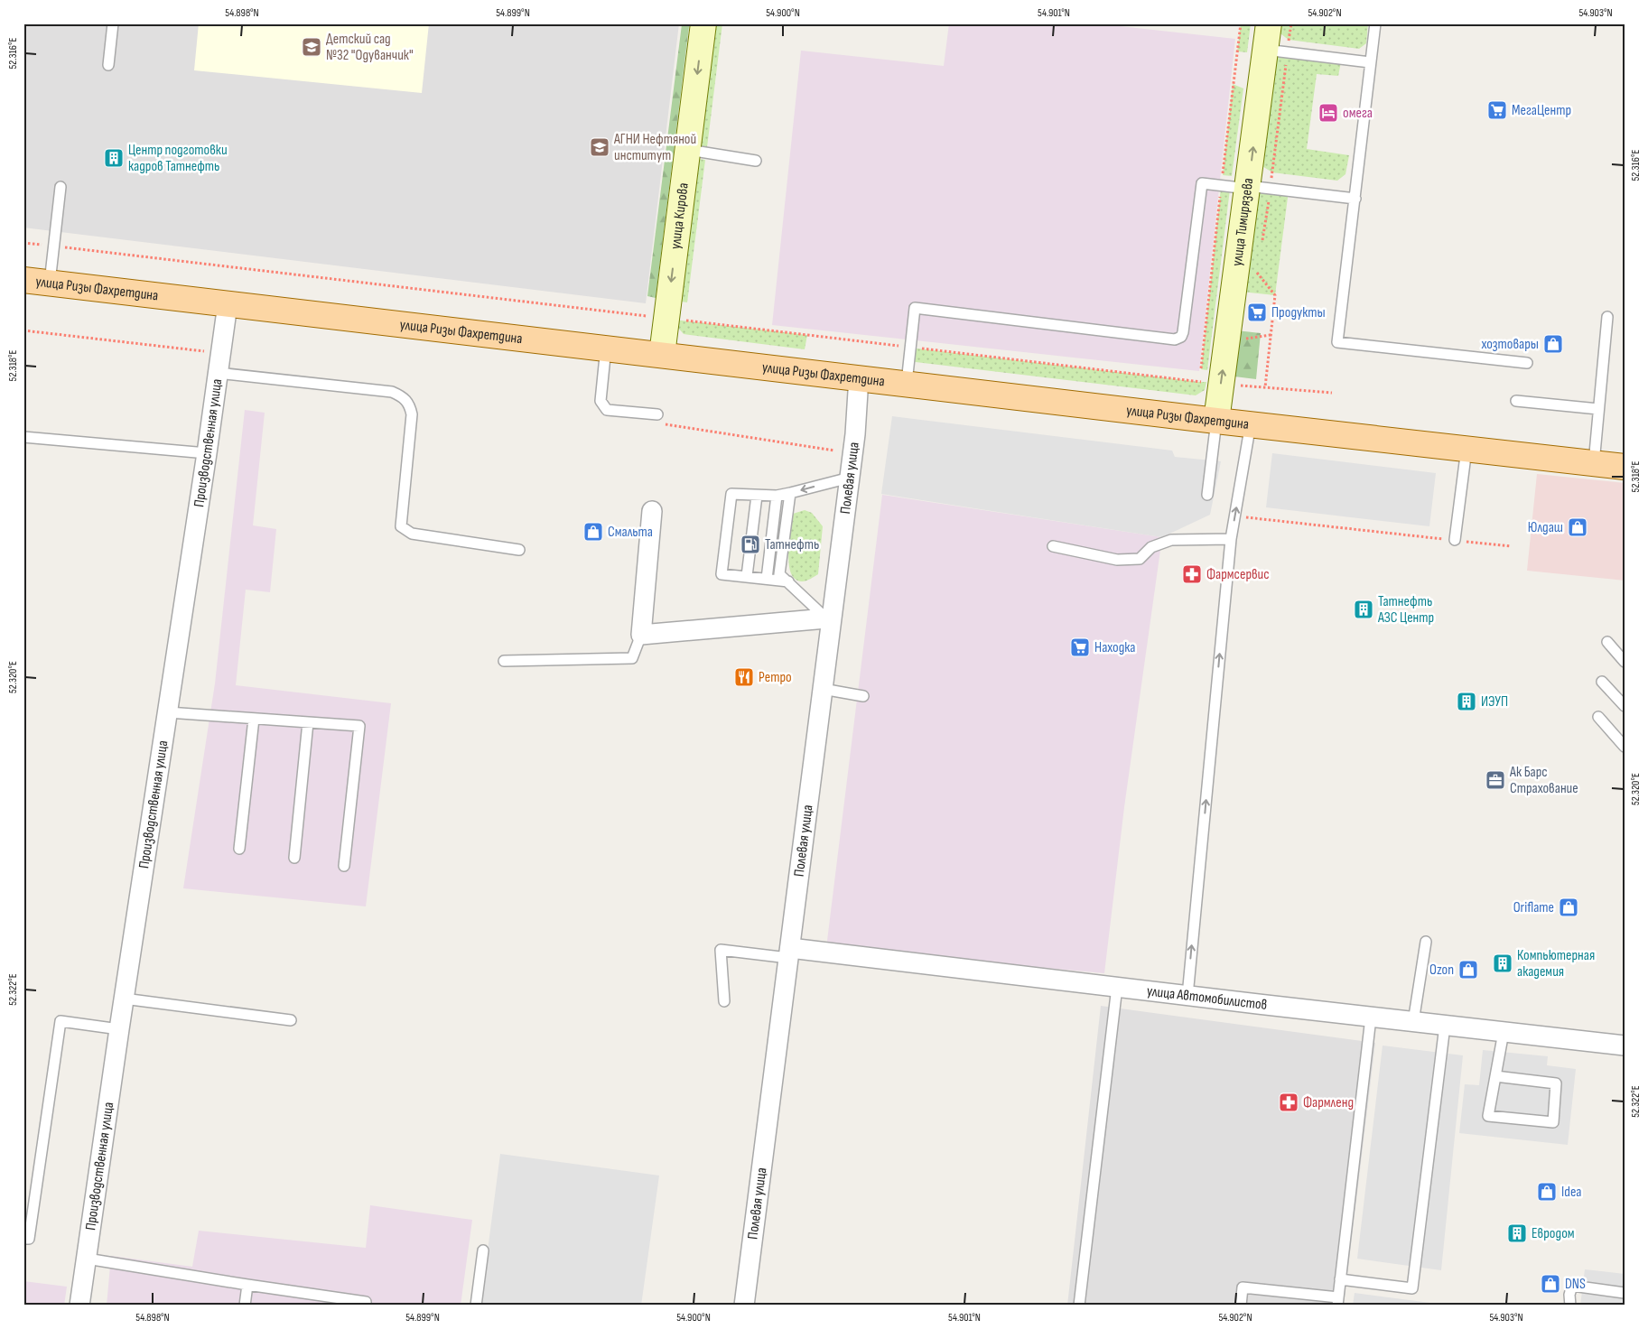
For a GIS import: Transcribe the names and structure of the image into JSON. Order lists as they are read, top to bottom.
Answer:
{
  "streets": {
    "main road": ["улица Ризы Фахретдина"],
    "street": [
      "улица Кирова",
      "улица Тимирязева",
      "Производственная улица",
      "Полевая улица",
      "улица Автомобилистов"
    ]
  },
  "crossings": [
    ["улица Кирова", "улица Ризы Фахретдина"],
    ["улица Тимирязева", "улица Ризы Фахретдина"],
    ["улица Ризы Фахретдина", "Производственная улица"],
    ["улица Ризы Фахретдина", "Полевая улица"],
    ["Полевая улица", "улица Автомобилистов"]
  ],
  "one_way": ["улица Кирова", "улица Тимирязева"],
  "places": {
    "school or university": ["Детский сад №32 \"Одуванчик\"", "АГНИ Нефтяной институт"],
    "supermarket": ["МегаЦентр", "Продукты", "Находка"],
    "hotel": ["омега"],
    "building": [
      "Центр подготовки кадров Татнефть",
      "Татнефть АЗС Центр",
      "ИЭУП",
      "Компьютерная академия",
      "Евродом"
    ],
    "shop": [
      "хозтовары",
      "Юлдаш",
      "Смальта",
      "Oriflame",
      "Ozon",
      "Idea",
      "DNS"
    ],
    "fuel station": ["Татнефть"],
    "pharmacy": ["Фармсервис", "Фармленд"],
    "restaurant": ["Ретро"],
    "office": ["Ак Барс Страхование"]
  },
  "coordinates": [
    "54.898°N",
    "54.899°N",
    "54.900°N",
    "54.901°N",
    "54.902°N",
    "54.903°N",
    "52.316°E",
    "52.318°E",
    "52.320°E",
    "52.322°E"
  ]
}
